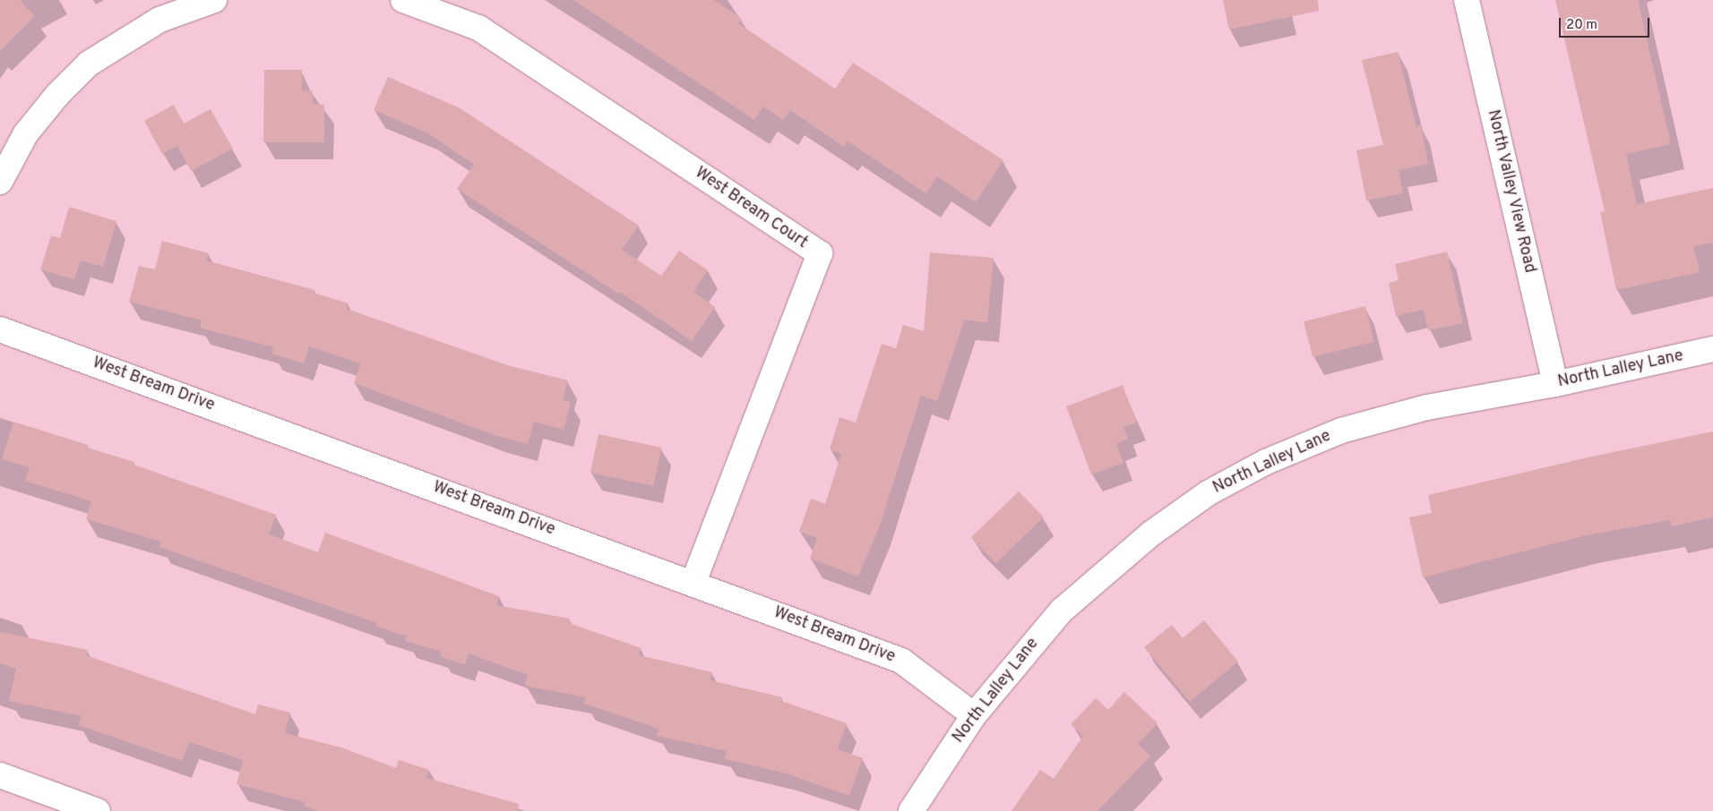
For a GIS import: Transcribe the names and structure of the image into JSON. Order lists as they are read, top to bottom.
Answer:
{
  "streets": {
    "street": [
      "North Valley View Road",
      "West Bream Court",
      "North Lalley Lane",
      "West Bream Drive"
    ]
  },
  "crossings": [
    ["North Valley View Road", "North Lalley Lane"],
    ["West Bream Court", "West Bream Drive"],
    ["North Lalley Lane", "West Bream Drive"]
  ],
  "scale_bar": "20 m"
}
